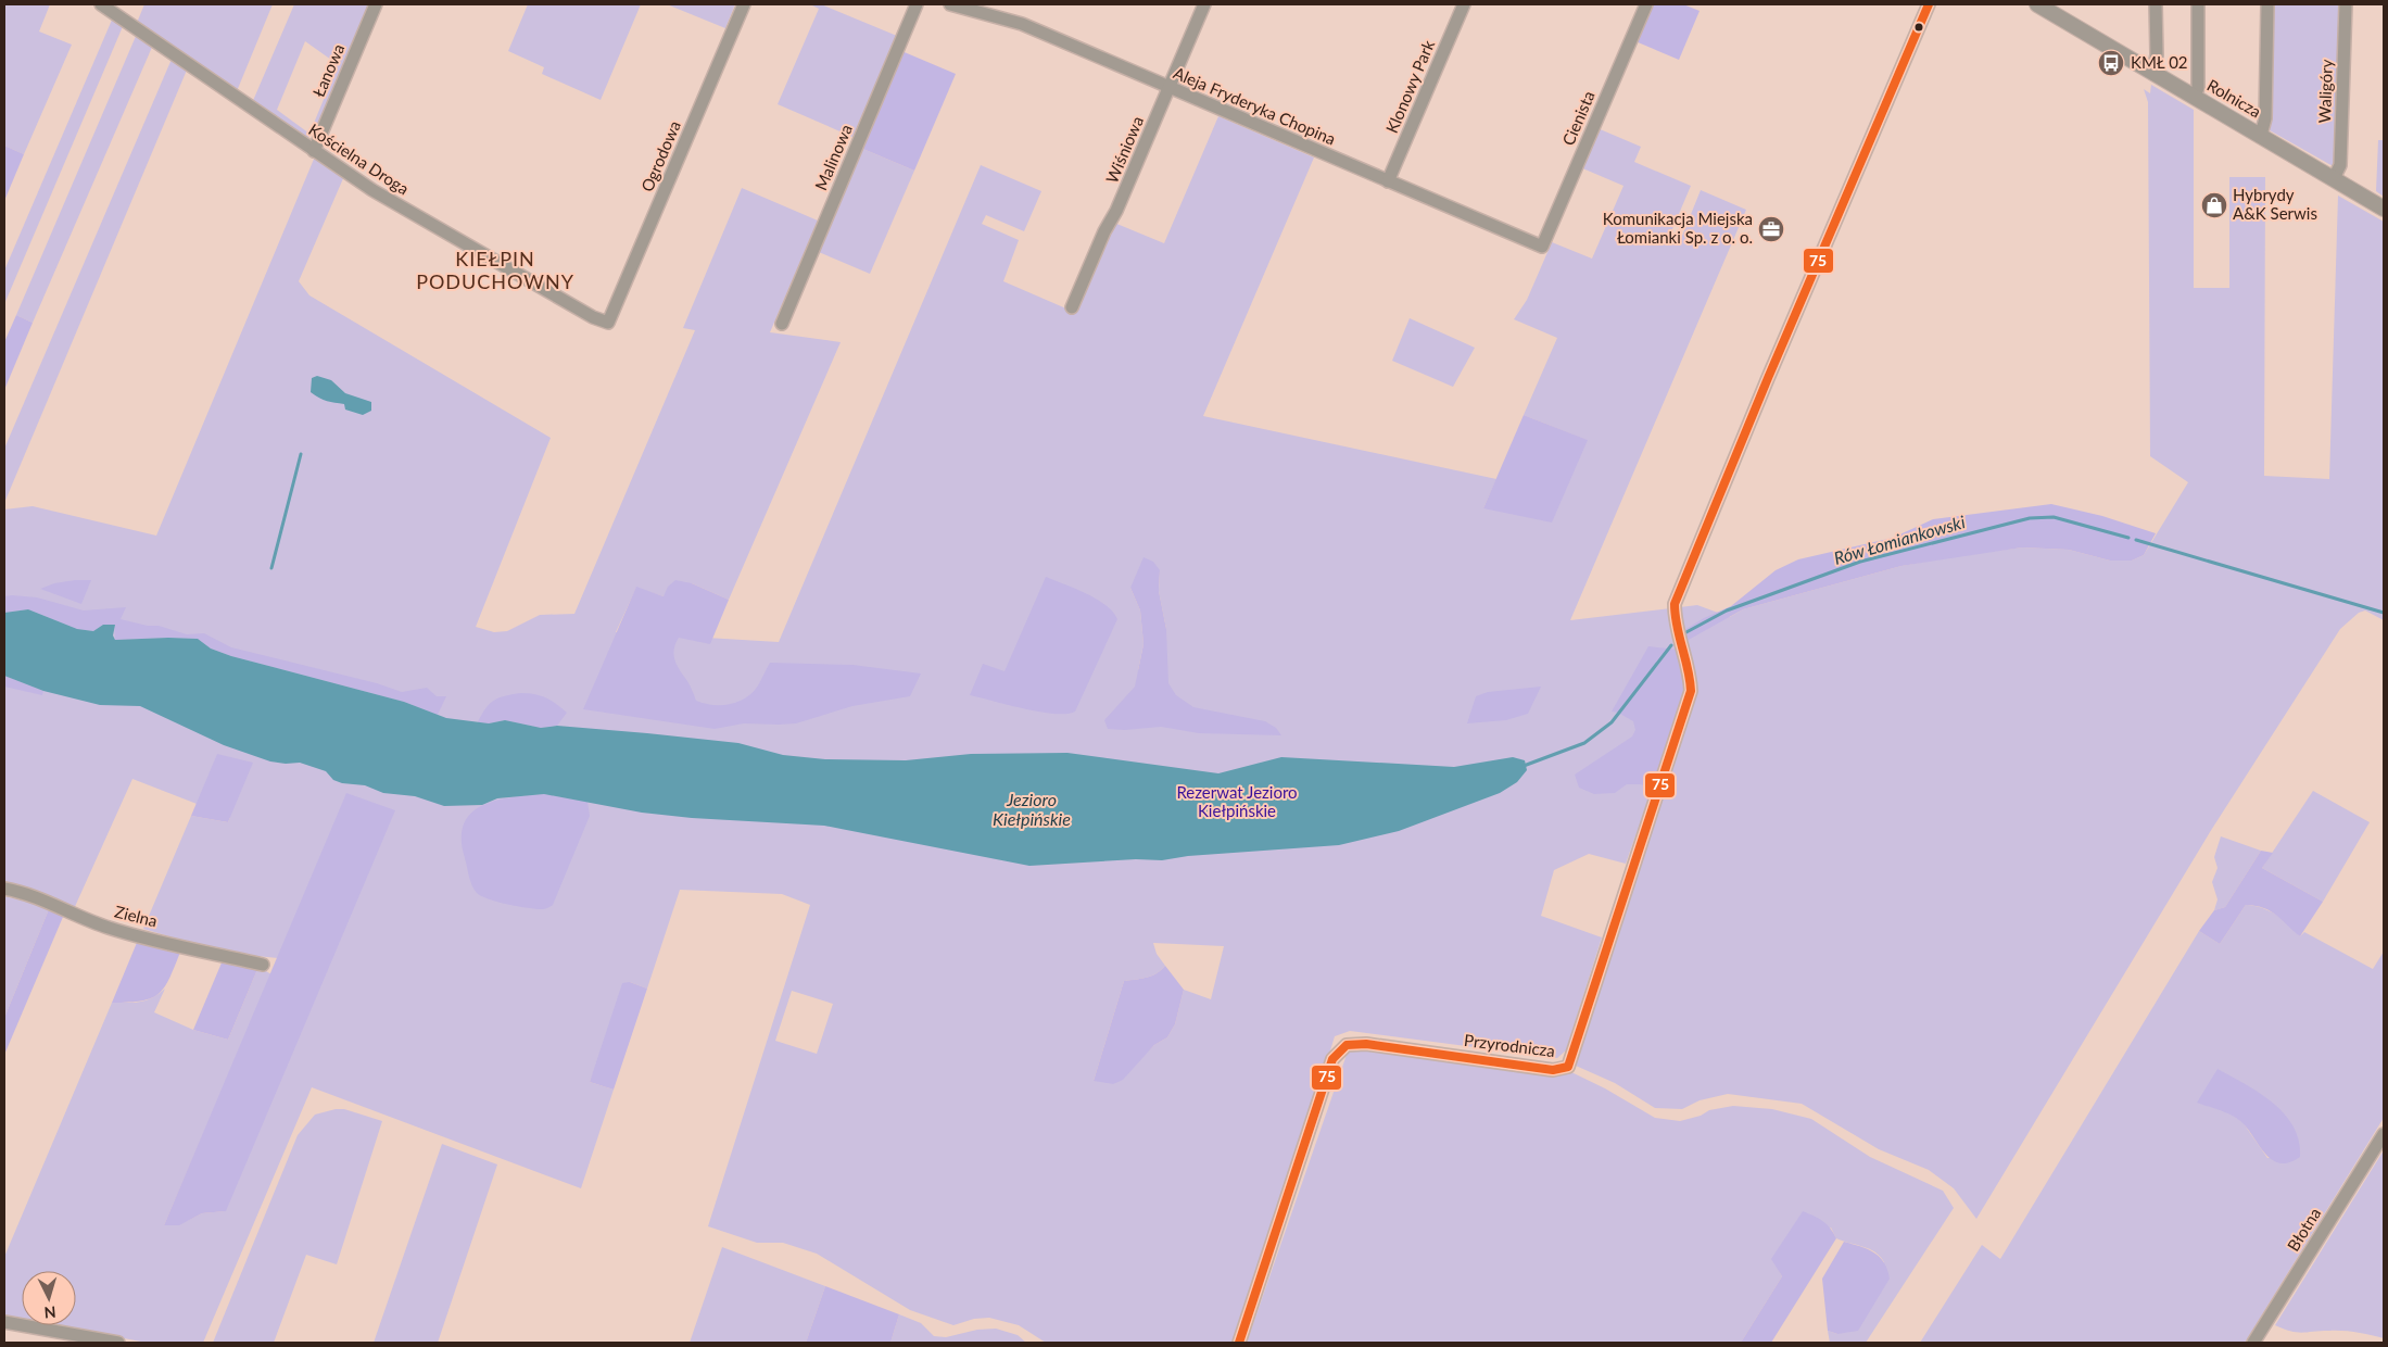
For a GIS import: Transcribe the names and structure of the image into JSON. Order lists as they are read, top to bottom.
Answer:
{
  "streets": {
    "street": [
      "Łanowa",
      "Klonowy Park",
      "Waligóry",
      "Rolnicza",
      "Aleja Fryderyka Chopina",
      "Cienista",
      "Wiśniowa",
      "Ogrodowa",
      "Malinowa",
      "Kościelna Droga",
      "Zielna",
      "Przyrodnicza",
      "Błotna"
    ]
  },
  "crossings": [
    ["Łanowa", "Kościelna Droga"],
    ["Klonowy Park", "Aleja Fryderyka Chopina"],
    ["Waligóry", "Rolnicza"],
    ["Aleja Fryderyka Chopina", "Cienista"],
    ["Aleja Fryderyka Chopina", "Wiśniowa"],
    ["Ogrodowa", "Kościelna Droga"]
  ],
  "districts": ["KIEŁPIN PODUCHOWNY"],
  "water": ["Rów Łomiankowski", "Jezioro Kiełpińskie"],
  "parks": ["Rezerwat Jezioro Kiełpińskie"],
  "places": {
    "bus stop": ["KMŁ 02"],
    "shop": ["Hybrydy A&K Serwis"],
    "office": ["Komunikacja Miejska Łomianki Sp. z o. o."]
  },
  "lines": ["transit line 75"],
  "north": "bottom"
}
